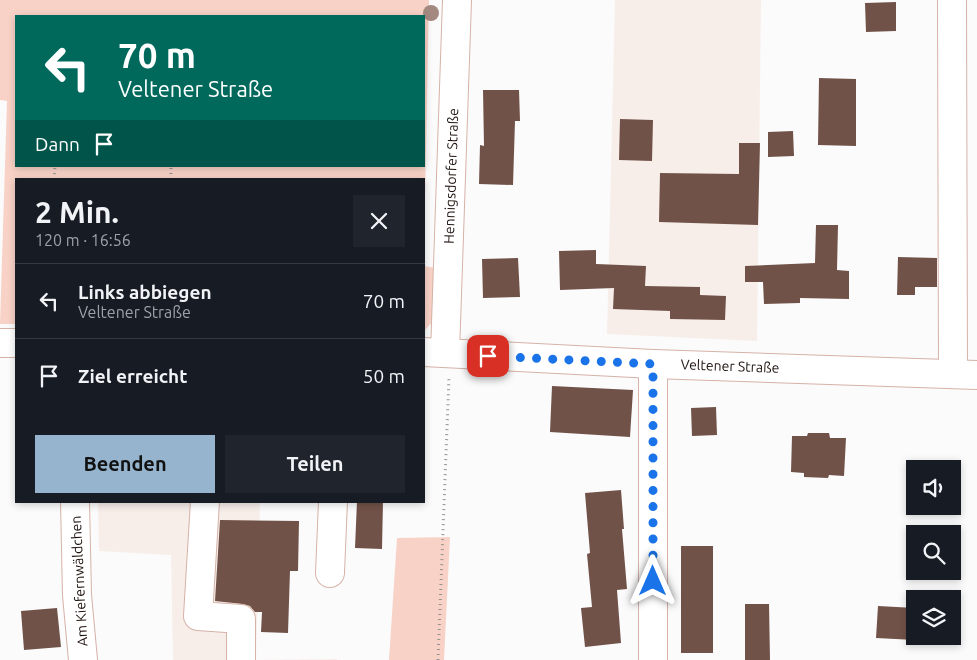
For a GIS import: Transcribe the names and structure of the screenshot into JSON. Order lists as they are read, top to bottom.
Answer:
{
  "streets": {
    "street": ["Hennigsdorfer Straße", "Veltener Straße", "Am Kiefernwäldchen"]
  },
  "crossings": [
    ["Hennigsdorfer Straße", "Veltener Straße"]
  ],
  "page": {
    "turn": ["70 m", "Veltener Straße"],
    "then": "Dann",
    "heading": ["2 Min.", "120 m · 16:56"],
    "list": [
      {
        "name": "Links abbiegen",
        "note": "Veltener Straße",
        "value": "70 m"
      },
      {
        "name": "Ziel erreicht",
        "value": "50 m"
      }
    ],
    "buttons": ["Beenden", "Teilen"]
  }
}
